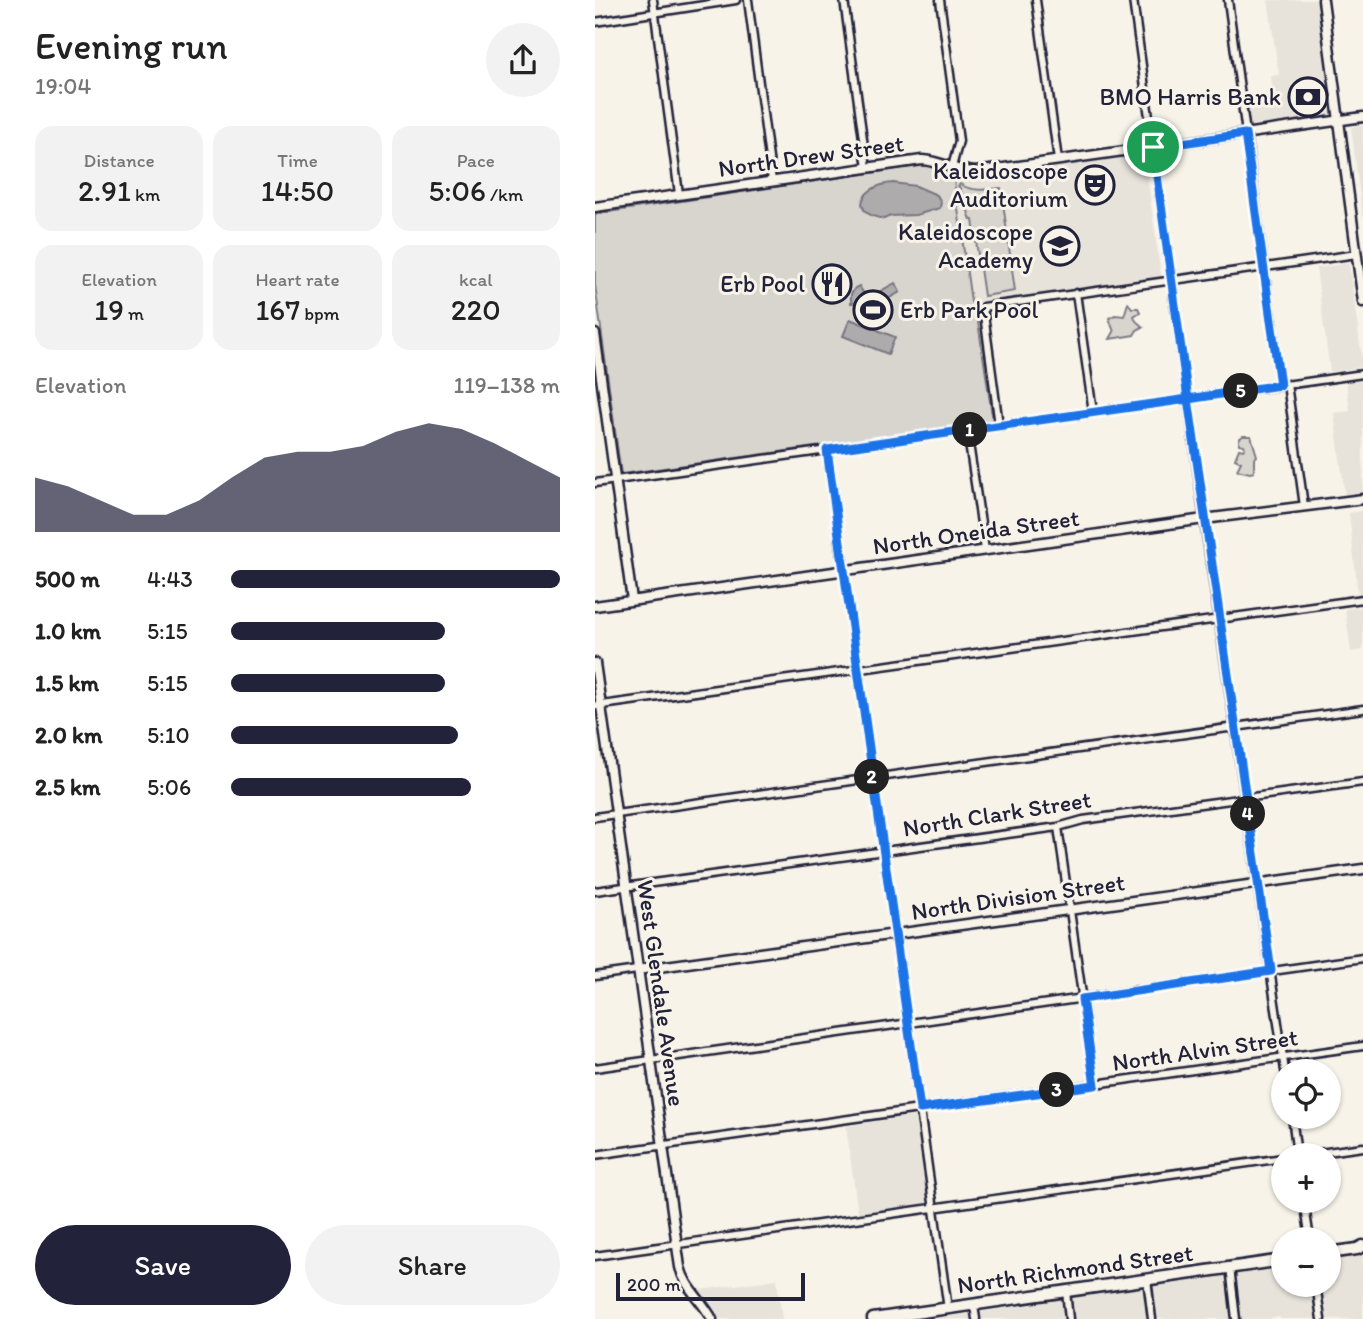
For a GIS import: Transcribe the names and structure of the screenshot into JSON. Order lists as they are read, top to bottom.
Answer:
{
  "streets": {
    "main road": ["North Richmond Street"],
    "street": [
      "North Drew Street",
      "North Oneida Street",
      "North Clark Street",
      "North Division Street",
      "West Glendale Avenue",
      "North Alvin Street"
    ]
  },
  "crossings": [
    ["North Clark Street", "West Glendale Avenue"],
    ["North Division Street", "West Glendale Avenue"],
    ["West Glendale Avenue", "North Alvin Street"]
  ],
  "places": {
    "bank": ["BMO Harris Bank"],
    "theatre": ["Kaleidoscope Auditorium"],
    "school or university": ["Kaleidoscope Academy"],
    "restaurant": ["Erb Pool"],
    "sports": ["Erb Park Pool"]
  },
  "scale_bar": "200 m",
  "page": {
    "heading": ["Evening run", "19:04"],
    "stats": [
      ["Distance", "2.91 km"],
      ["Time", "14:50"],
      ["Pace", "5:06 /km"],
      ["Elevation", "19 m"],
      ["Heart rate", "167 bpm"],
      ["kcal", "220"]
    ],
    "chart": ["Elevation", "119–138 m"],
    "pins": [
      "5",
      "1",
      "2",
      "4",
      "3"
    ],
    "list": [
      {
        "name": "500 m",
        "note": "4:43"
      },
      {
        "name": "1.0 km",
        "note": "5:15"
      },
      {
        "name": "1.5 km",
        "note": "5:15"
      },
      {
        "name": "2.0 km",
        "note": "5:10"
      },
      {
        "name": "2.5 km",
        "note": "5:06"
      }
    ],
    "map_buttons": ["+", "−"],
    "buttons": ["Save", "Share"],
    "scale": "200 m"
  }
}
